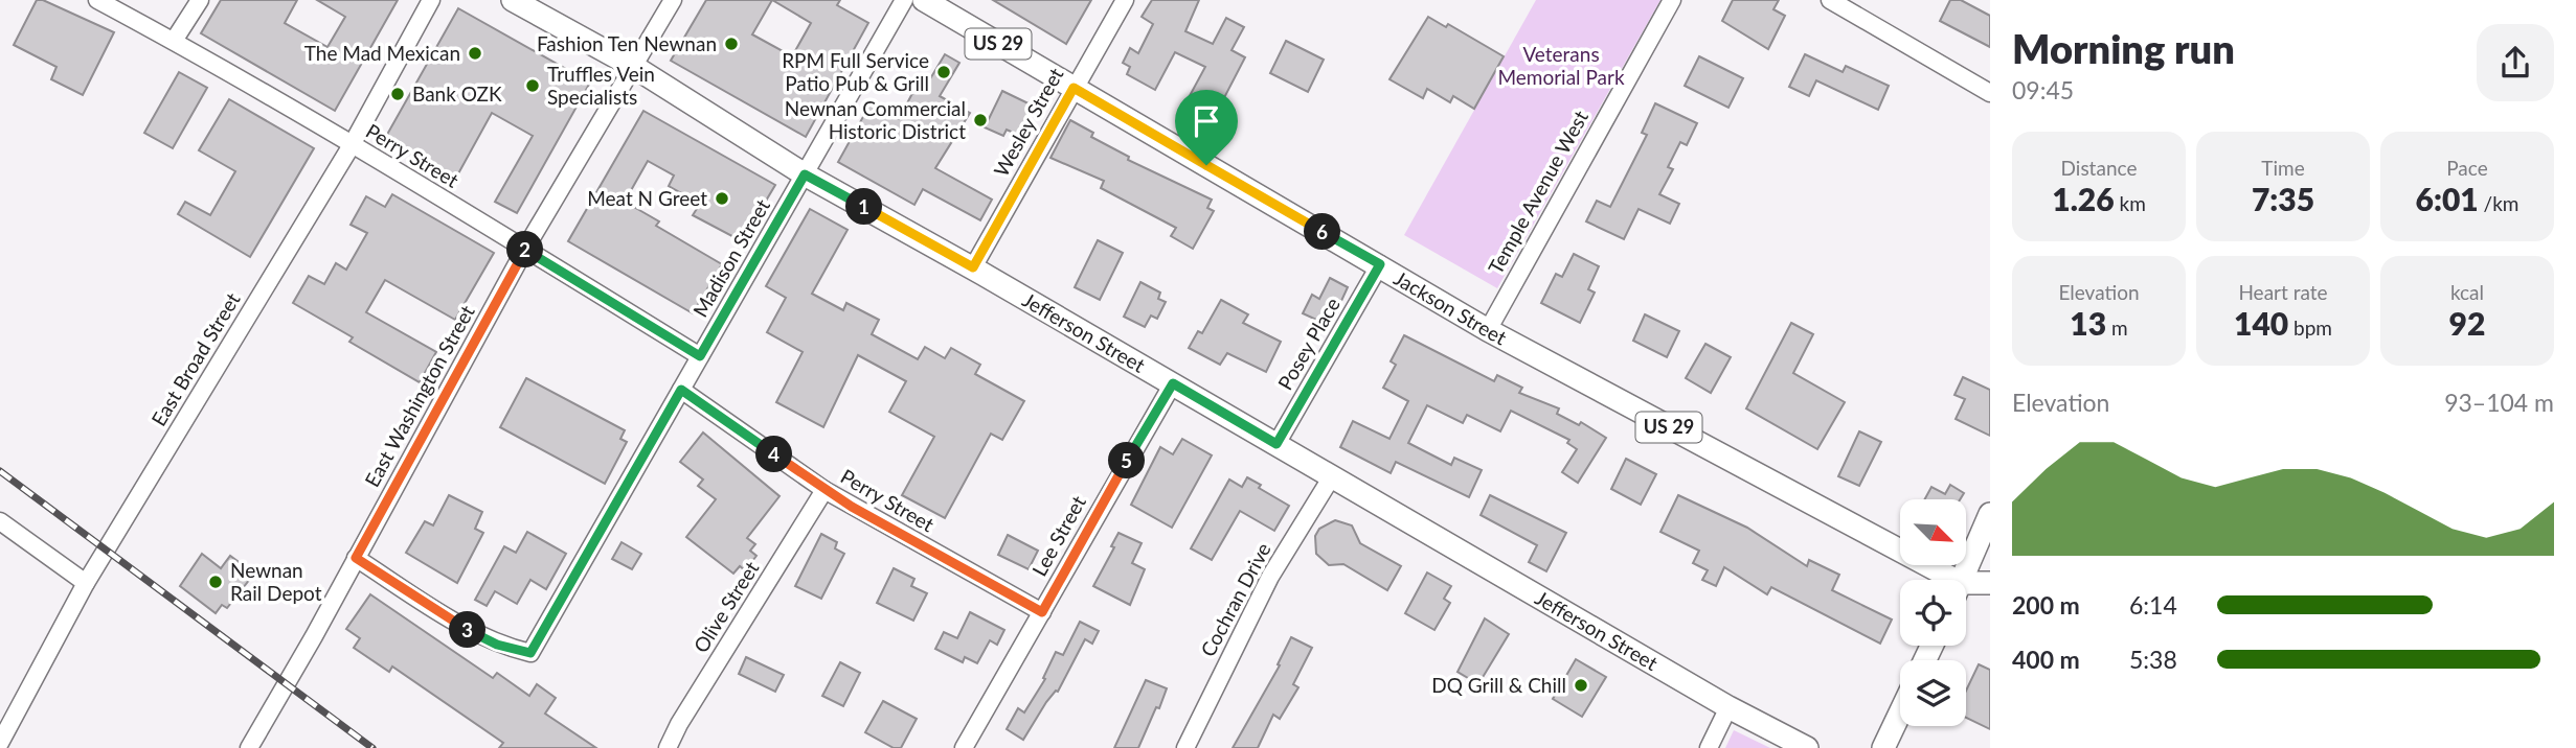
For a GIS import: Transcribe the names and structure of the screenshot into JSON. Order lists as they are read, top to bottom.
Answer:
{
  "streets": {
    "main road": ["US 29", "Jackson Street", "Jefferson Street"],
    "street": [
      "Wesley Street",
      "Perry Street",
      "Temple Avenue West",
      "Madison Street",
      "Posey Place",
      "East Broad Street",
      "East Washington Street",
      "Lee Street",
      "Cochran Drive",
      "Olive Street"
    ]
  },
  "crossings": [
    ["Wesley Street", "Jackson Street"],
    ["Wesley Street", "Jefferson Street"],
    ["Perry Street", "Madison Street"],
    ["Perry Street", "East Broad Street"],
    ["Perry Street", "East Washington Street"],
    ["Perry Street", "Lee Street"],
    ["Perry Street", "Olive Street"],
    ["Temple Avenue West", "Jackson Street"],
    ["Madison Street", "Jefferson Street"],
    ["Madison Street", "East Washington Street"],
    ["Jackson Street", "Posey Place"],
    ["Jefferson Street", "Posey Place"],
    ["Jefferson Street", "East Washington Street"],
    ["Jefferson Street", "Lee Street"],
    ["Jefferson Street", "Cochran Drive"]
  ],
  "parks": ["Veterans Memorial Park"],
  "places": [
    "Fashion Ten Newnan",
    "The Mad Mexican",
    "RPM Full Service Patio Pub & Grill",
    "Truffles Vein Specialists",
    "Bank OZK",
    "Newnan Commercial Historic District",
    "Meat N Greet",
    "Newnan Rail Depot",
    "DQ Grill & Chill"
  ],
  "north": "bottom right",
  "page": {
    "heading": ["Morning run", "09:45"],
    "stats": [
      ["Distance", "1.26 km"],
      ["Time", "7:35"],
      ["Pace", "6:01 /km"],
      ["Elevation", "13 m"],
      ["Heart rate", "140 bpm"],
      ["kcal", "92"]
    ],
    "pins": [
      "1",
      "6",
      "2",
      "4",
      "5",
      "3"
    ],
    "chart": ["Elevation", "93–104 m"],
    "list": [
      {
        "name": "200 m",
        "note": "6:14"
      },
      {
        "name": "400 m",
        "note": "5:38"
      }
    ]
  }
}
